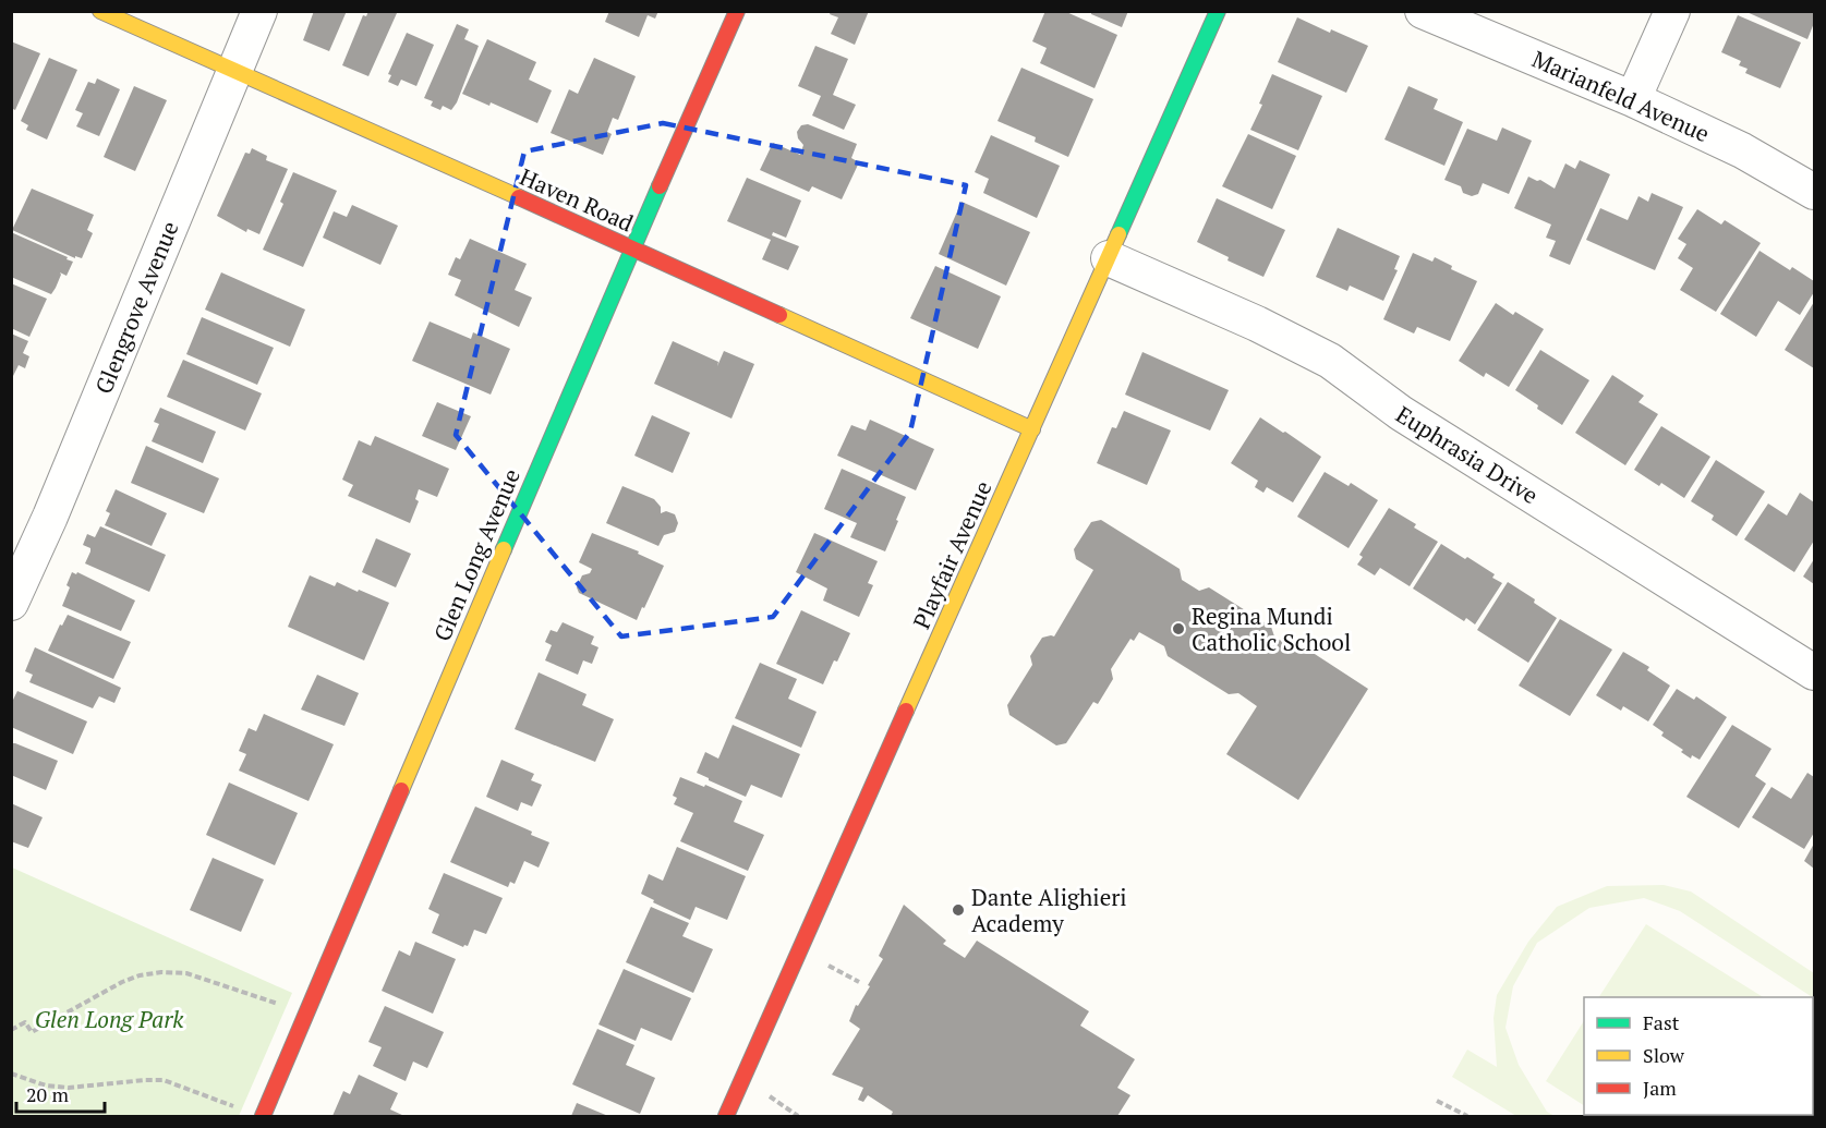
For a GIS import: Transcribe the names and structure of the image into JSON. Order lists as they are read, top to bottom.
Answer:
{
  "streets": {
    "street": [
      "Marianfeld Avenue",
      "Haven Road",
      "Glengrove Avenue",
      "Euphrasia Drive",
      "Glen Long Avenue",
      "Playfair Avenue"
    ]
  },
  "crossings": [
    ["Haven Road", "Glengrove Avenue"],
    ["Haven Road", "Glen Long Avenue"],
    ["Haven Road", "Playfair Avenue"],
    ["Euphrasia Drive", "Playfair Avenue"]
  ],
  "parks": ["Glen Long Park"],
  "places": ["Regina Mundi Catholic School", "Dante Alighieri Academy"],
  "legend": ["Fast", "Slow", "Jam"],
  "scale_bar": "20 m"
}
